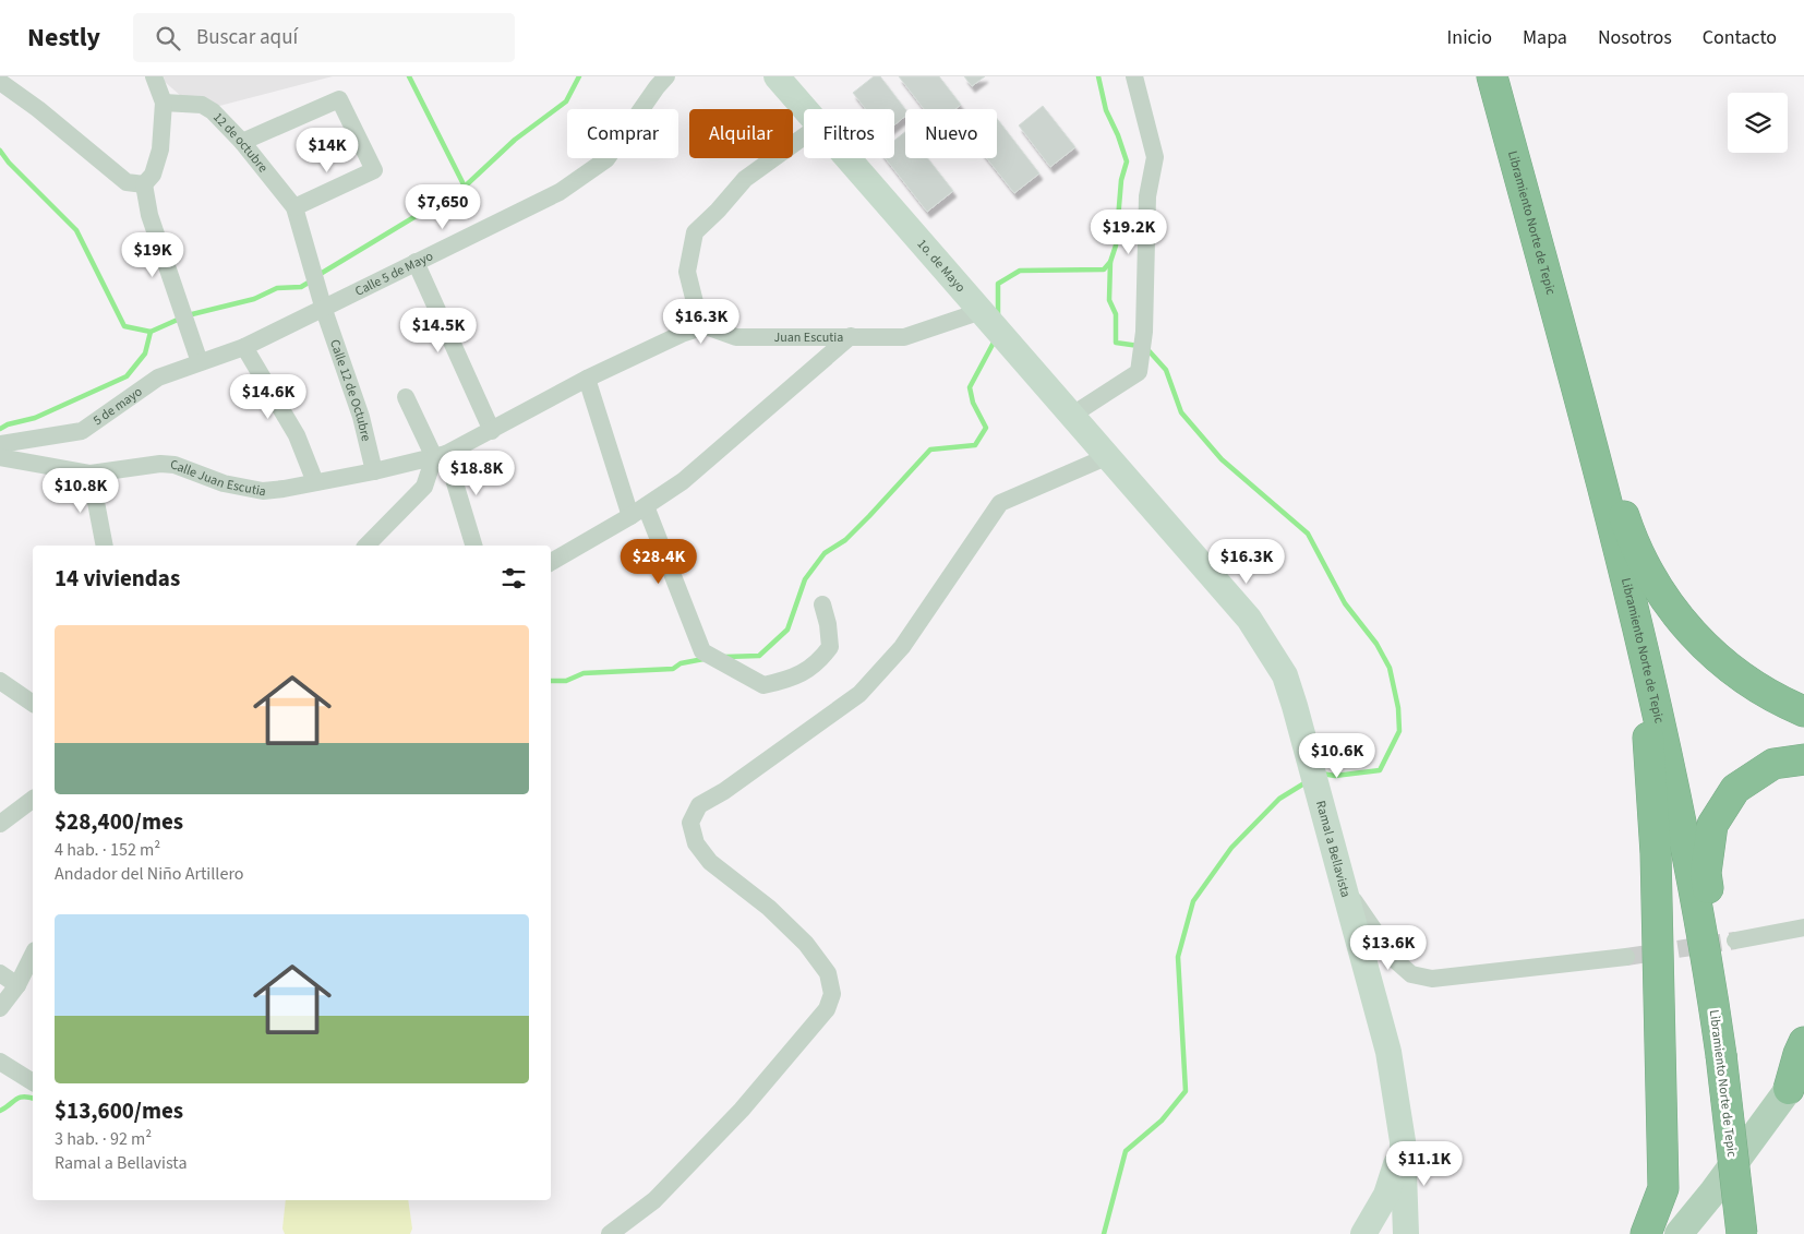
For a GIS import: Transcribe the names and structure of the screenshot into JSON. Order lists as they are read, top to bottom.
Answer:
{
  "streets": {
    "highway": ["Libramiento Norte de Tepic"],
    "street": [
      "12 de octubre",
      "1o. de Mayo",
      "Calle 5 de Mayo",
      "Juan Escutia",
      "Calle 12 de Octubre",
      "5 de mayo",
      "Calle Juan Escutia",
      "Ramal a Bellavista"
    ]
  },
  "crossings": [
    ["12 de octubre", "Calle 5 de Mayo"],
    ["12 de octubre", "Calle 12 de Octubre"],
    ["1o. de Mayo", "Juan Escutia"],
    ["1o. de Mayo", "Ramal a Bellavista"],
    ["Calle 5 de Mayo", "Calle 12 de Octubre"],
    ["Calle 5 de Mayo", "5 de mayo"],
    ["Calle 12 de Octubre", "Calle Juan Escutia"]
  ],
  "page": {
    "header": "Nestly",
    "search": "Buscar aquí",
    "nav": [
      "Inicio",
      "Mapa",
      "Nosotros",
      "Contacto"
    ],
    "chip": [
      "Comprar",
      "Alquilar",
      "Filtros",
      "Nuevo"
    ],
    "price": [
      "$14K",
      "$7,650",
      "$19.2K",
      "$19K",
      "$16.3K",
      "$14.5K",
      "$14.6K",
      "$18.8K",
      "$10.8K",
      "$28.4K",
      "$16.3K",
      "$10.6K",
      "$13.6K",
      "$11.1K"
    ],
    "heading": "14 viviendas",
    "list": [
      {
        "name": "$28,400/mes",
        "note": "4 hab. · 152 m² · Andador del Niño Artillero"
      },
      {
        "name": "$13,600/mes",
        "note": "3 hab. · 92 m² · Ramal a Bellavista"
      }
    ]
  }
}
